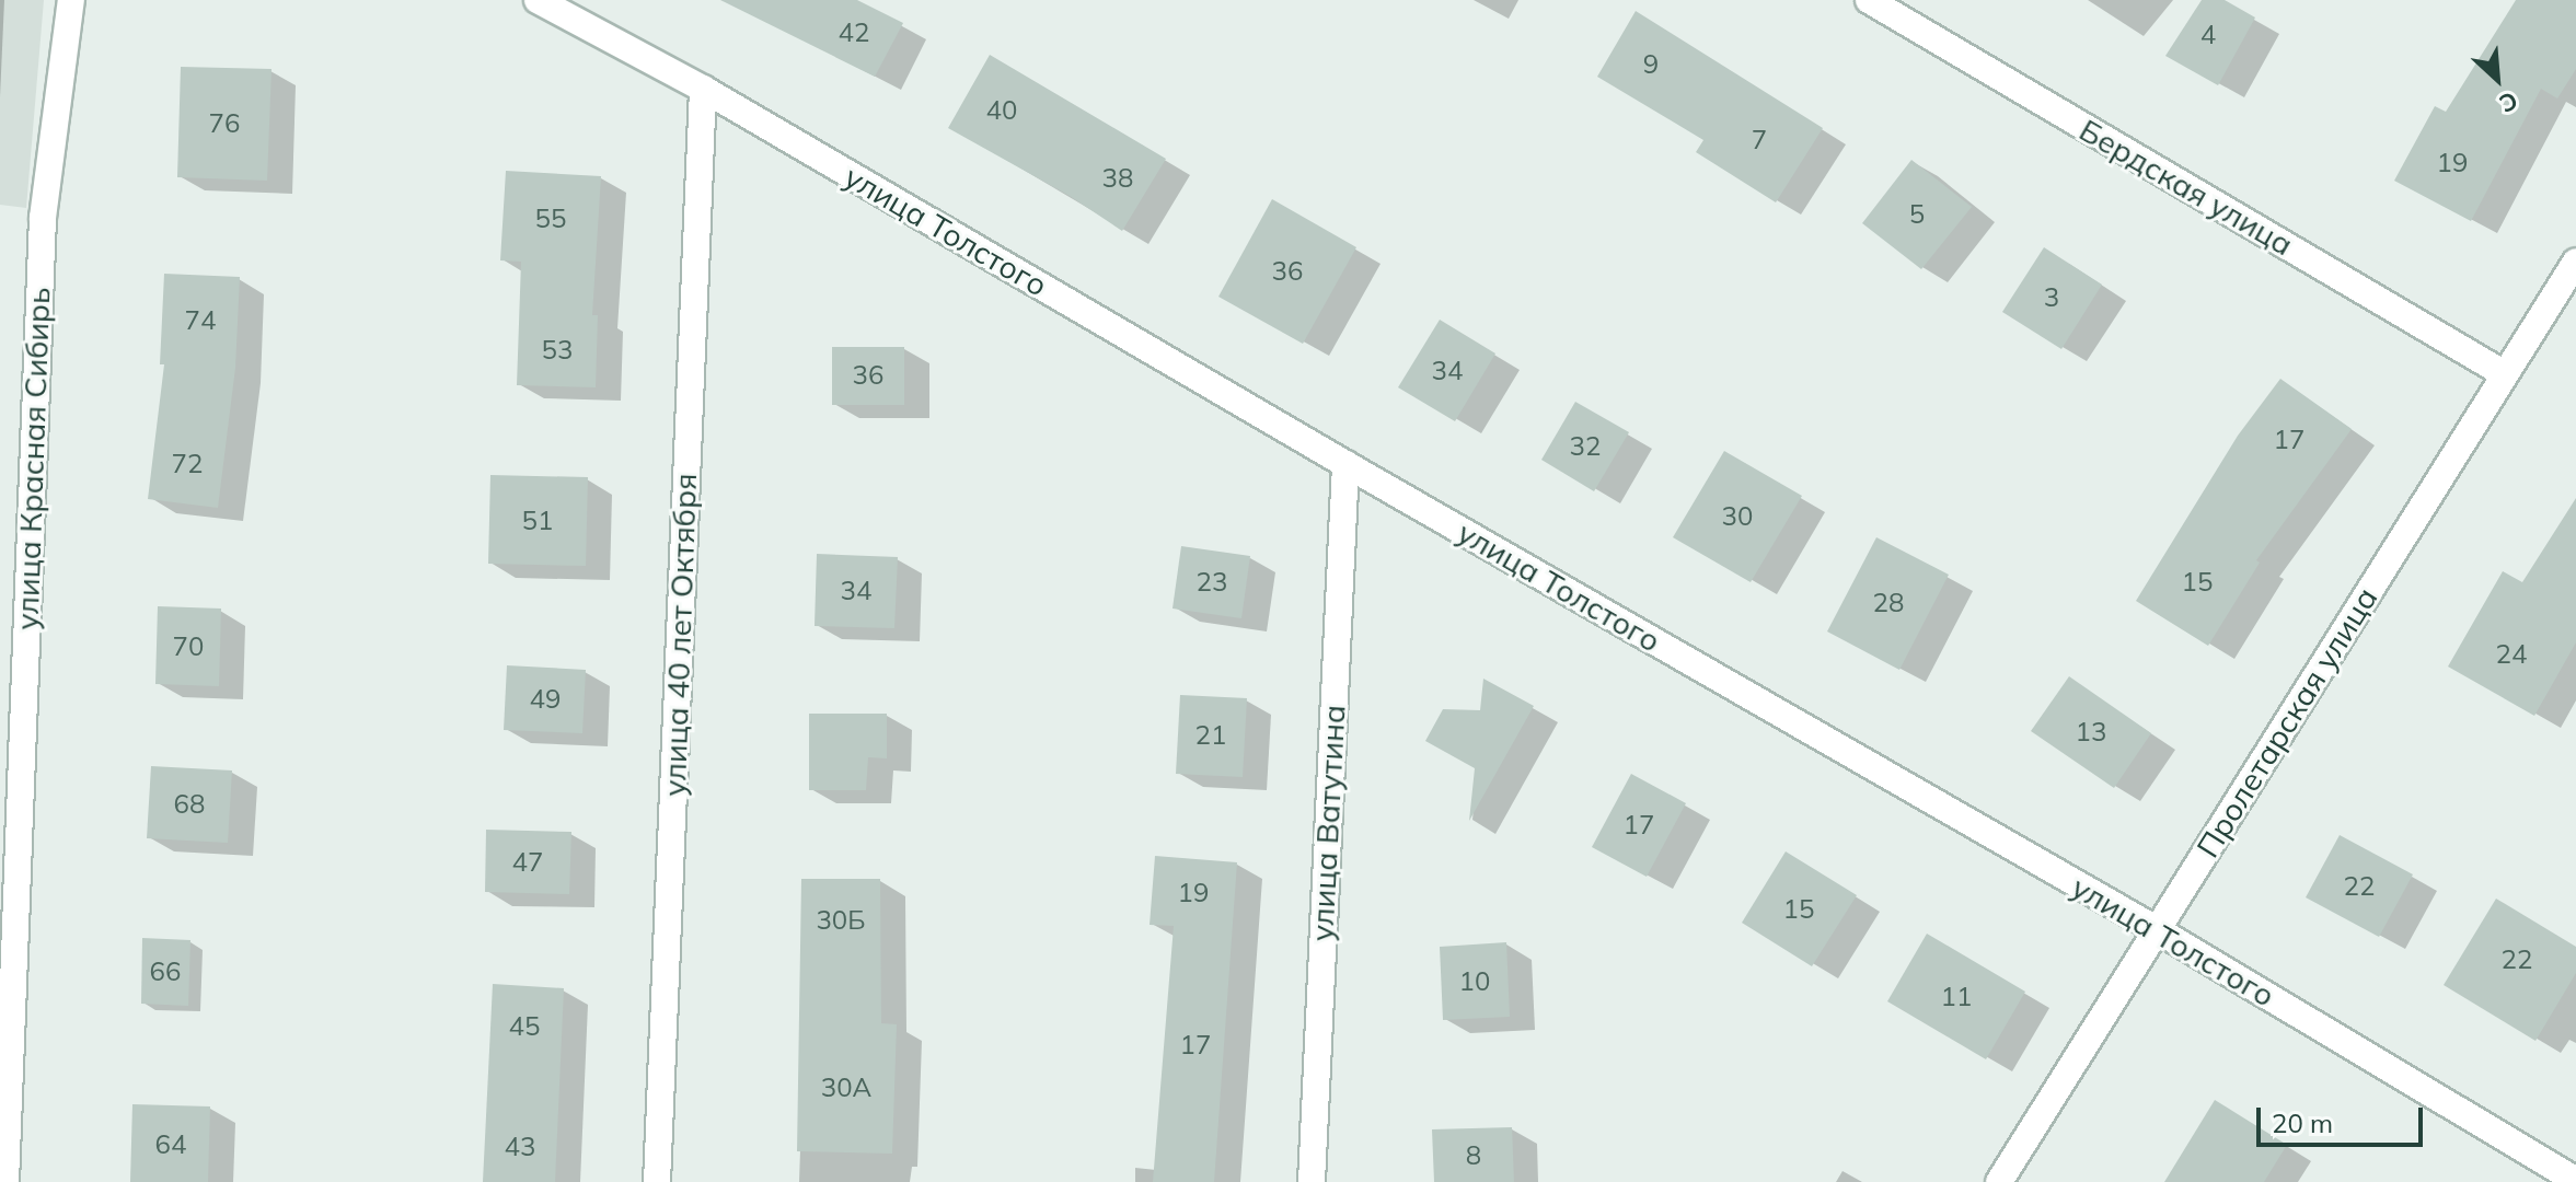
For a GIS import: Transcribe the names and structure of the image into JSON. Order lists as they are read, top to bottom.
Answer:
{
  "streets": {
    "street": [
      "Бердская улица",
      "улица Толстого",
      "улица Красная Сибирь",
      "улица 40 лет Октября",
      "Пролетарская улица",
      "улица Ватутина"
    ]
  },
  "crossings": [
    ["Бердская улица", "Пролетарская улица"],
    ["улица Толстого", "улица 40 лет Октября"],
    ["улица Толстого", "Пролетарская улица"],
    ["улица Толстого", "улица Ватутина"]
  ],
  "house_numbers": [
    "42",
    "4",
    "9",
    "40",
    "76",
    "7",
    "19",
    "38",
    "5",
    "55",
    "36",
    "3",
    "74",
    "53",
    "34",
    "36",
    "17",
    "32",
    "72",
    "30",
    "51",
    "23",
    "15",
    "34",
    "28",
    "70",
    "24",
    "49",
    "13",
    "21",
    "68",
    "17",
    "47",
    "22",
    "19",
    "15",
    "30Б",
    "22",
    "66",
    "10",
    "11",
    "45",
    "17",
    "30А",
    "64",
    "43",
    "8"
  ],
  "scale_bar": "20 m",
  "north": "bottom right"
}
